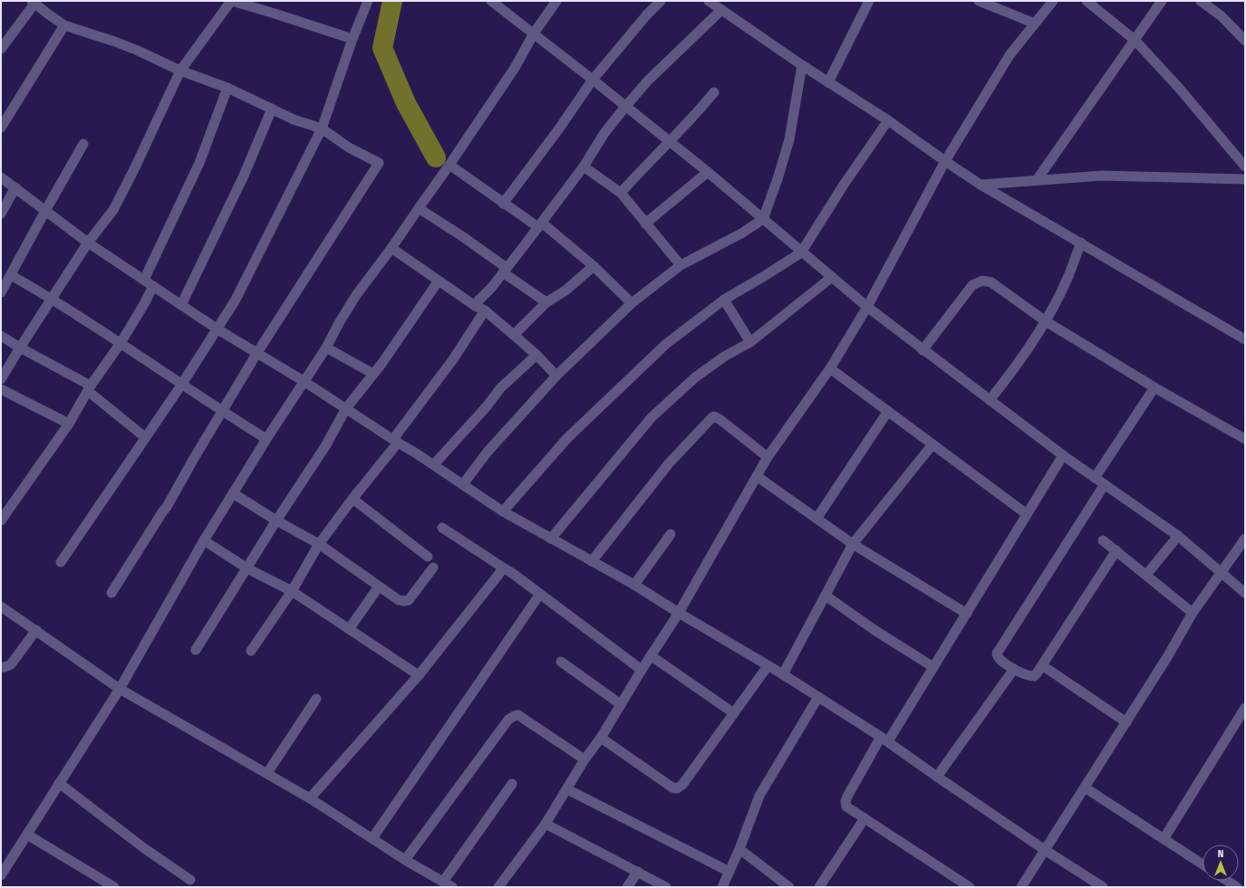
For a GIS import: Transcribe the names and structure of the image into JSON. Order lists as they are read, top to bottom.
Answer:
{
  "north": "top"
}
